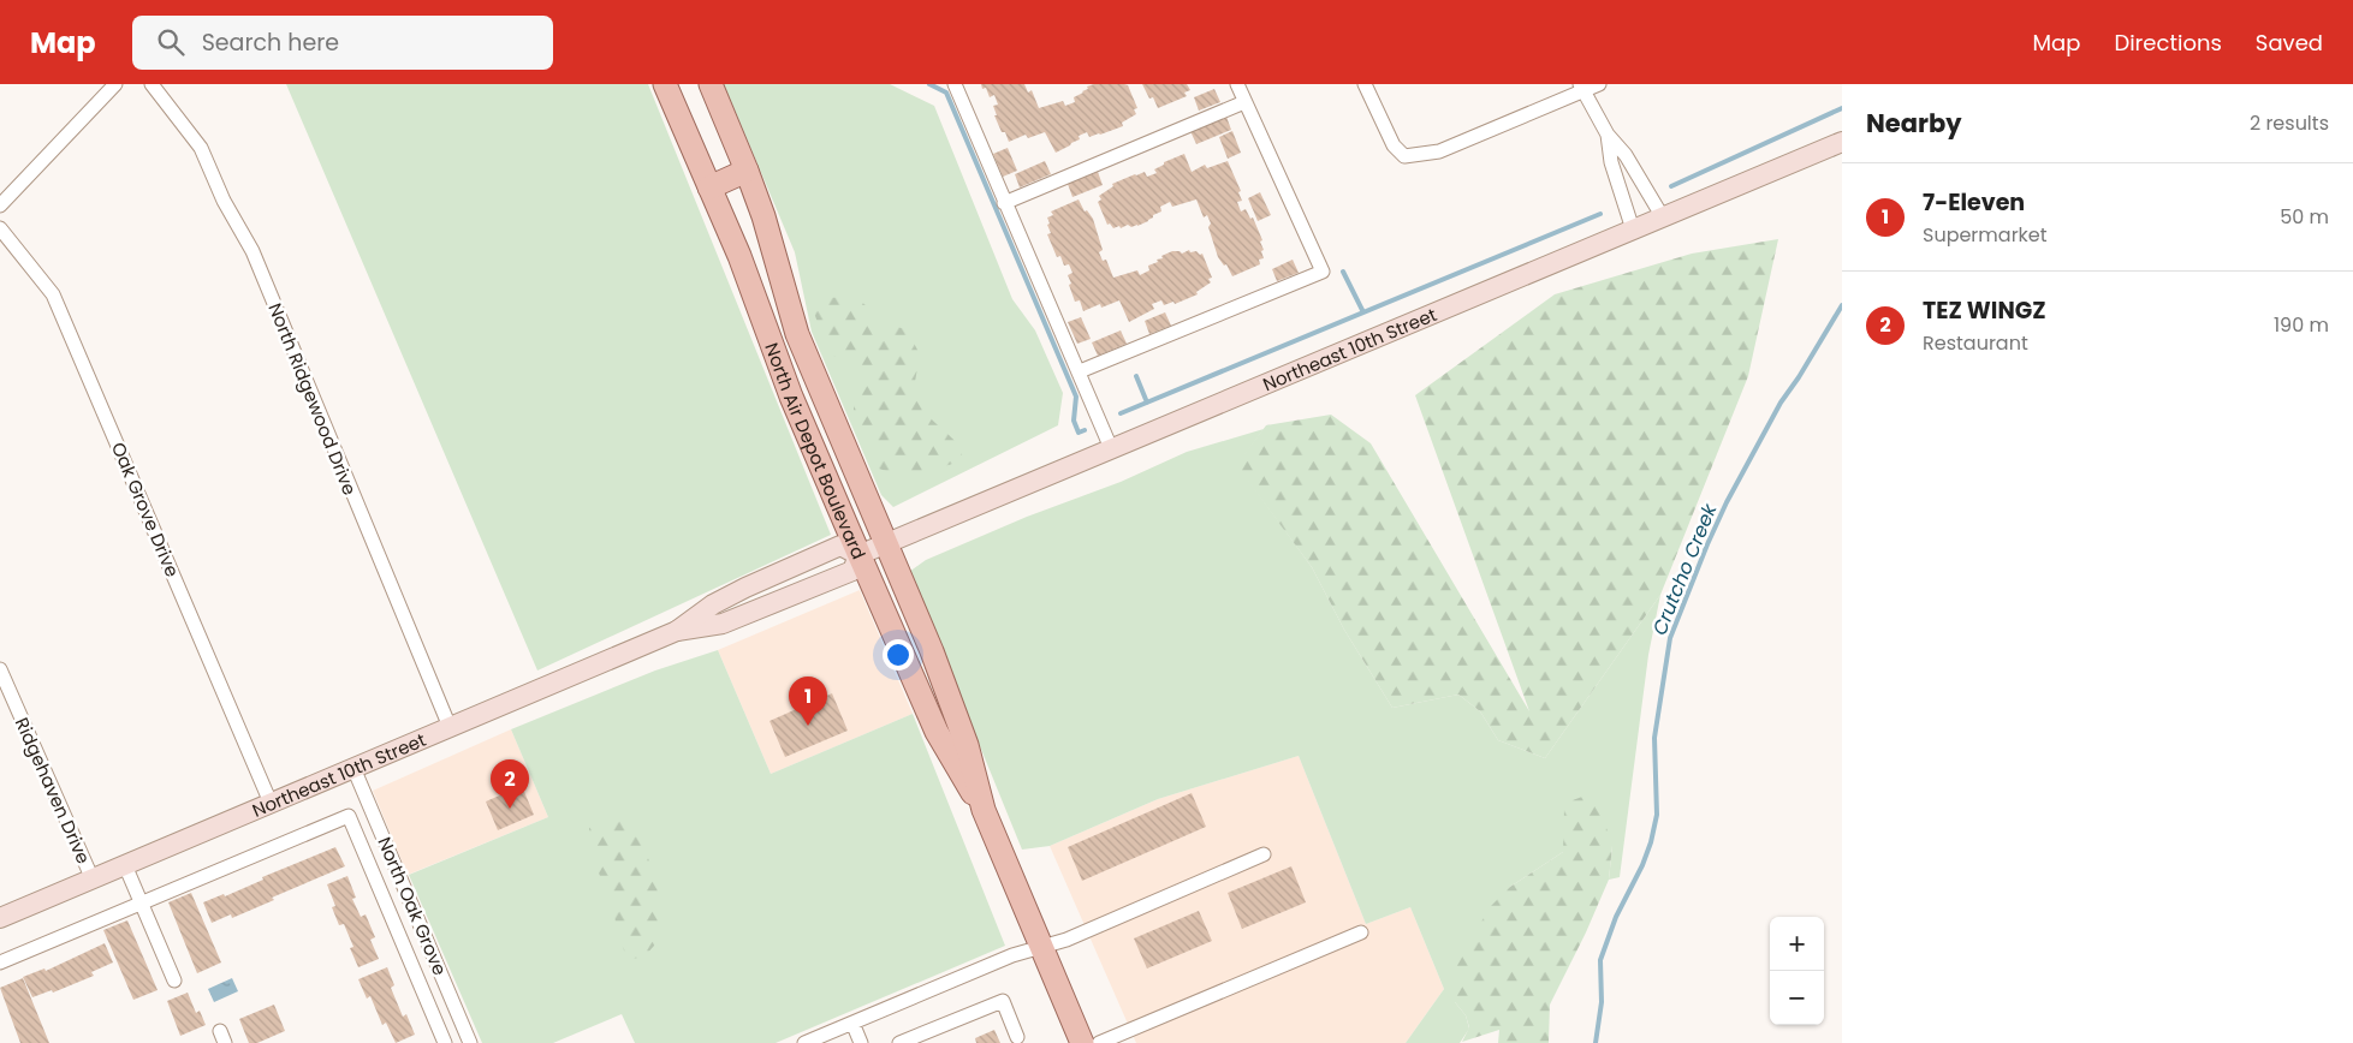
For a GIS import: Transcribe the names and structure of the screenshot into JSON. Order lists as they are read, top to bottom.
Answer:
{
  "streets": {
    "main road": ["Northeast 10th Street", "North Air Depot Boulevard"],
    "street": [
      "North Ridgewood Drive",
      "Oak Grove Drive",
      "Ridgehaven Drive",
      "North Oak Grove"
    ]
  },
  "crossings": [
    ["Northeast 10th Street", "North Ridgewood Drive"],
    ["Northeast 10th Street", "North Air Depot Boulevard"],
    ["Northeast 10th Street", "Oak Grove Drive"],
    ["Northeast 10th Street", "Ridgehaven Drive"],
    ["Northeast 10th Street", "North Oak Grove"]
  ],
  "water": ["Crutcho Creek"],
  "page": {
    "header": "Map",
    "search": "Search here",
    "nav": ["Map", "Directions", "Saved"],
    "heading": ["Nearby", "2 results"],
    "list": [
      {
        "mark": "1",
        "name": "7-Eleven",
        "note": "Supermarket",
        "value": "50 m"
      },
      {
        "mark": "2",
        "name": "TEZ WINGZ",
        "note": "Restaurant",
        "value": "190 m"
      }
    ],
    "pins": ["1", "2"],
    "map_buttons": ["+", "−"]
  }
}
